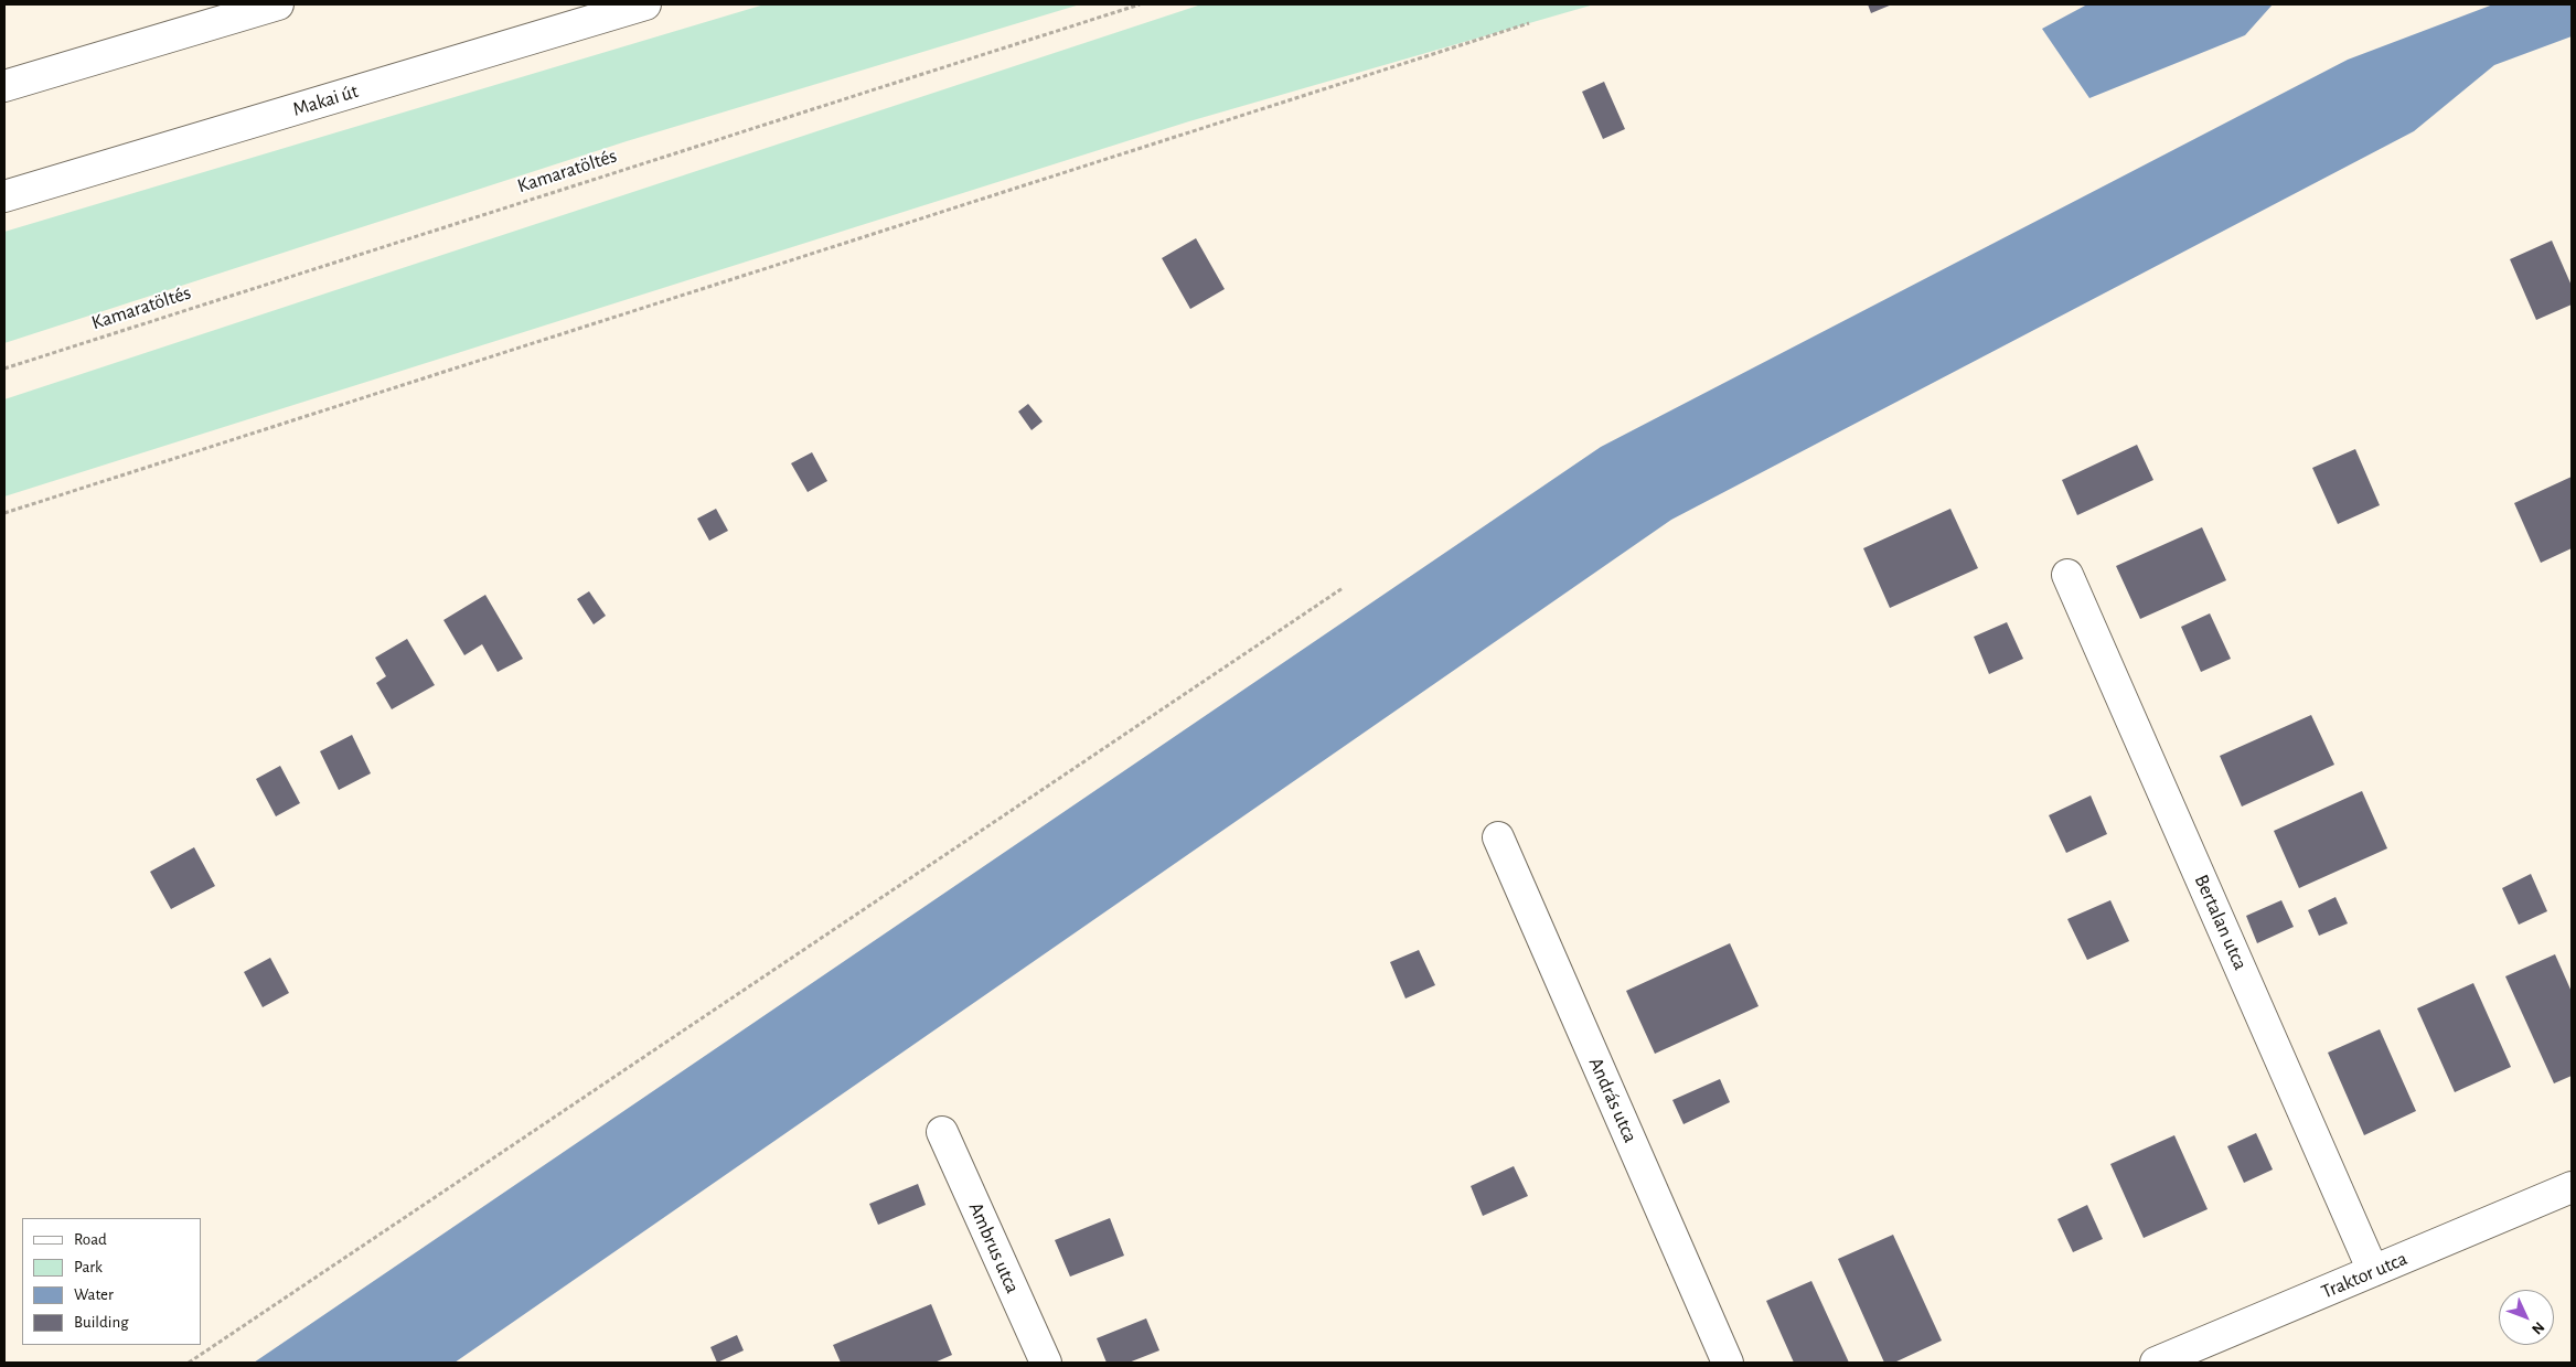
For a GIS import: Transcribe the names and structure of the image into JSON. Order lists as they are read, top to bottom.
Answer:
{
  "streets": {
    "street": [
      "Makai út",
      "Bertalan utca",
      "András utca",
      "Ambrus utca",
      "Traktor utca"
    ],
    "path": ["Kamaratöltés"]
  },
  "crossings": [
    ["Bertalan utca", "Traktor utca"]
  ],
  "legend": [
    "Road",
    "Park",
    "Water",
    "Building"
  ],
  "north": "bottom right"
}
